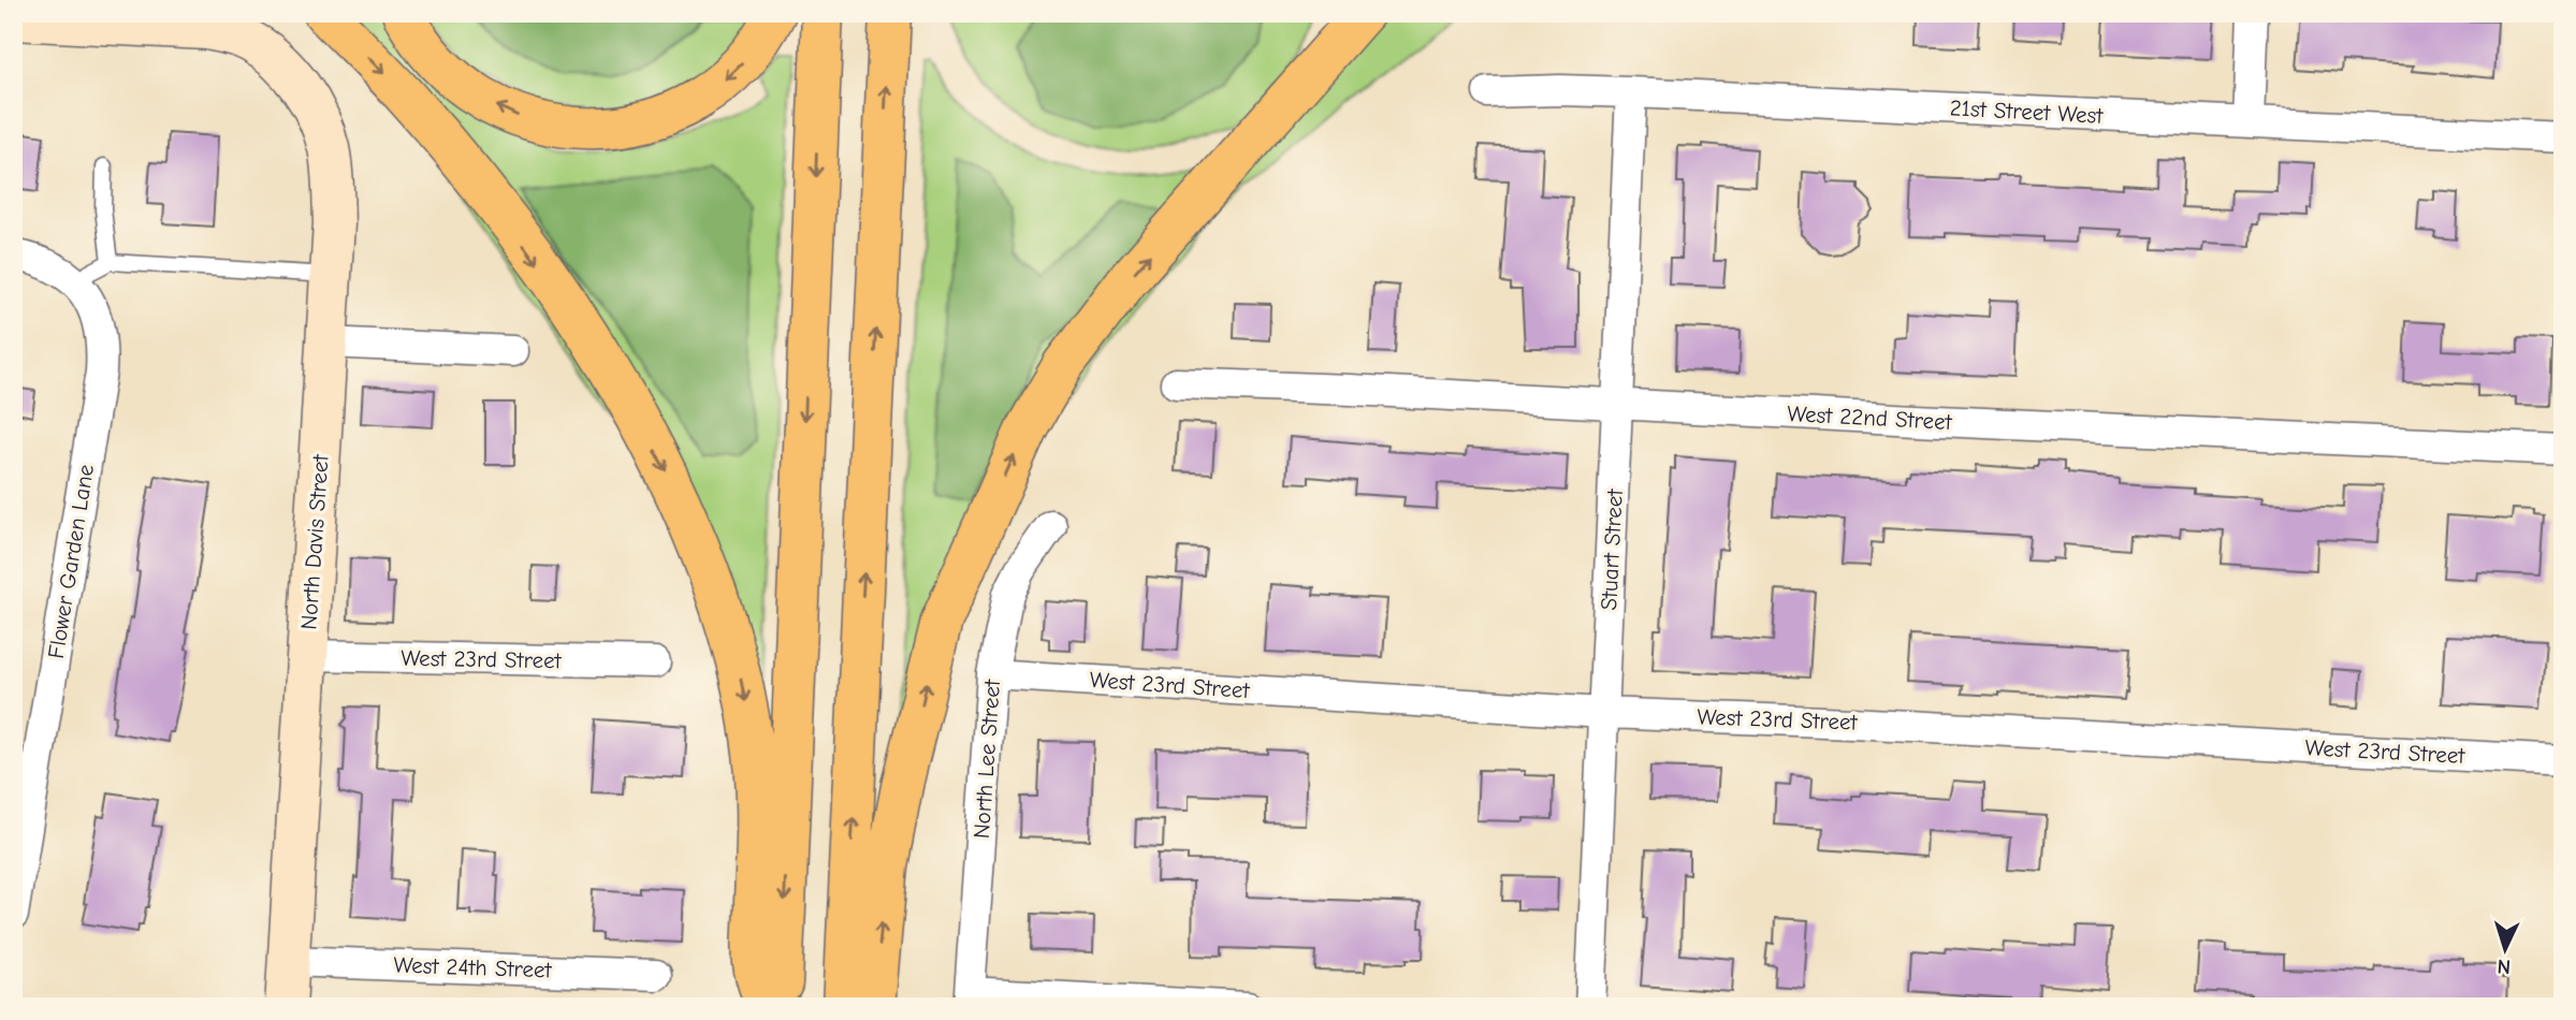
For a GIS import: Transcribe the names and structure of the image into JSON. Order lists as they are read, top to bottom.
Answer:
{
  "streets": {
    "street": [
      "21st Street West",
      "West 22nd Street",
      "North Davis Street",
      "Stuart Street",
      "Flower Garden Lane",
      "West 23rd Street",
      "North Lee Street",
      "West 24th Street"
    ]
  },
  "crossings": [
    ["21st Street West", "Stuart Street"],
    ["West 22nd Street", "Stuart Street"],
    ["North Davis Street", "West 23rd Street"],
    ["North Davis Street", "West 24th Street"],
    ["Stuart Street", "West 23rd Street"],
    ["West 23rd Street", "North Lee Street"]
  ],
  "north": "bottom"
}
